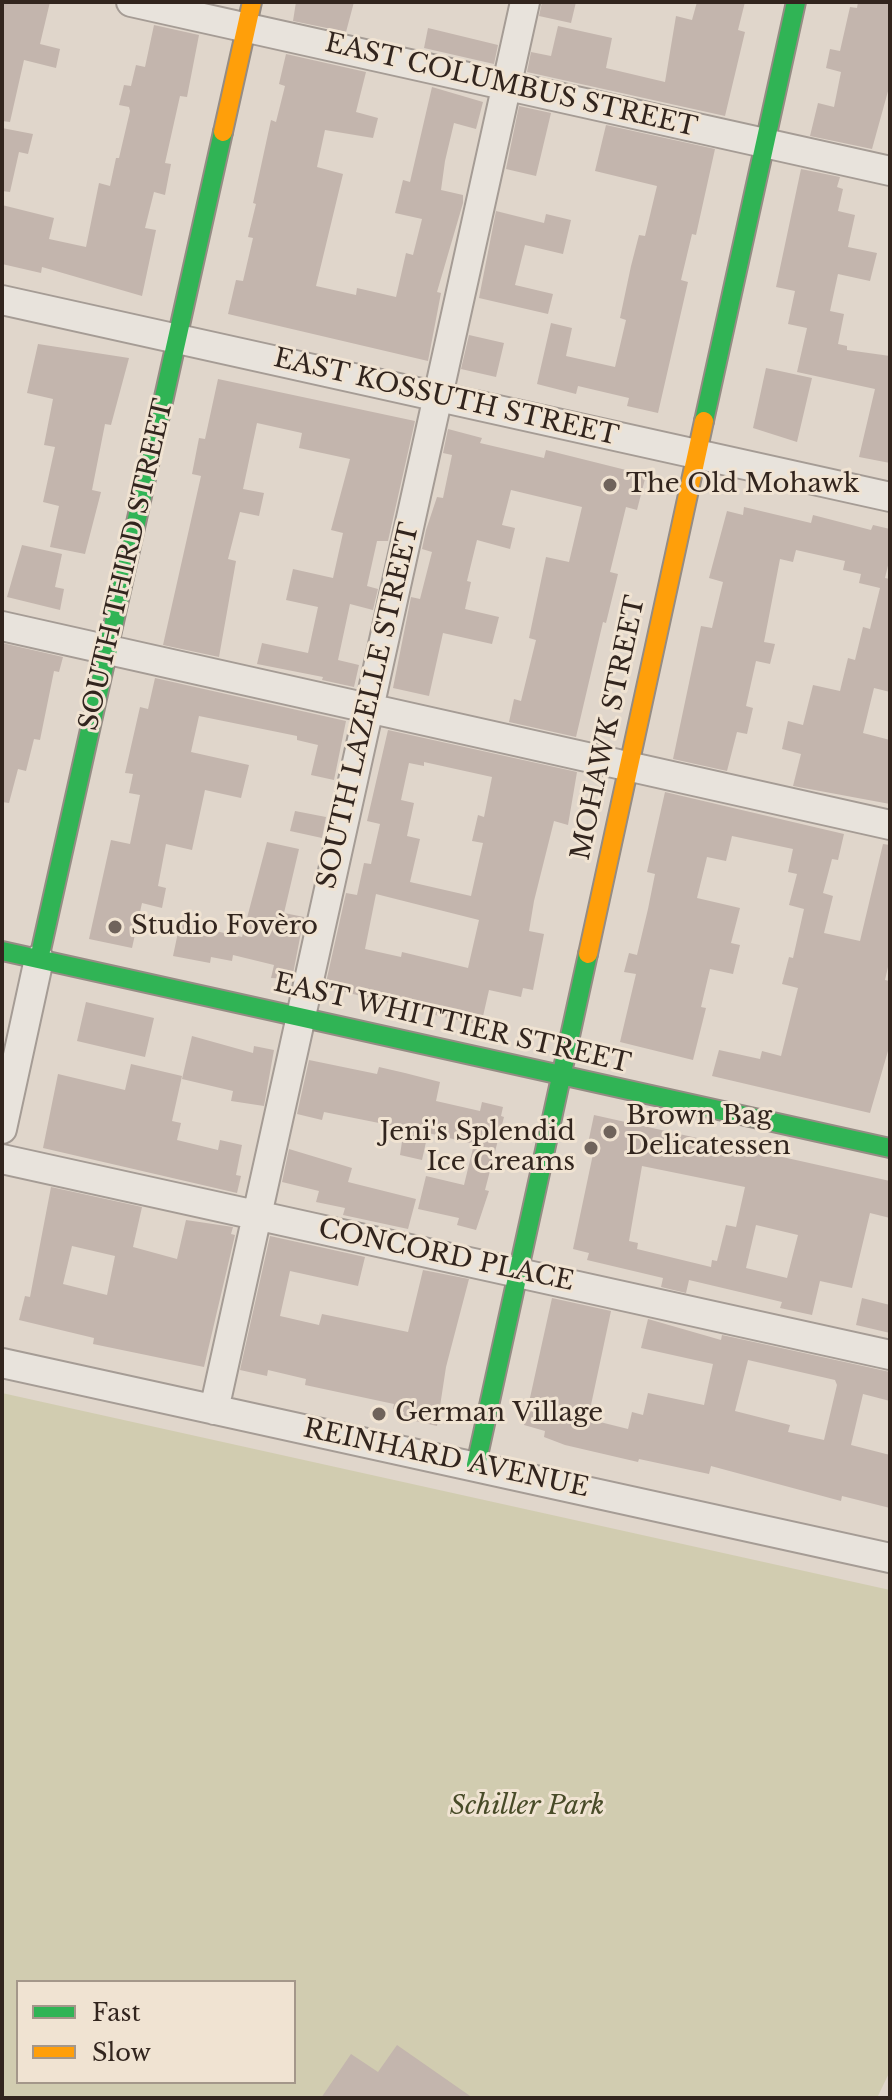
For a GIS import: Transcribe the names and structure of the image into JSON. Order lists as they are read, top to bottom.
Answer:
{
  "streets": {
    "street": [
      "EAST COLUMBUS STREET",
      "EAST KOSSUTH STREET",
      "SOUTH THIRD STREET",
      "SOUTH LAZELLE STREET",
      "MOHAWK STREET",
      "EAST WHITTIER STREET",
      "CONCORD PLACE",
      "REINHARD AVENUE"
    ]
  },
  "crossings": [
    ["EAST COLUMBUS STREET", "SOUTH THIRD STREET"],
    ["EAST COLUMBUS STREET", "SOUTH LAZELLE STREET"],
    ["EAST COLUMBUS STREET", "MOHAWK STREET"],
    ["EAST KOSSUTH STREET", "SOUTH THIRD STREET"],
    ["EAST KOSSUTH STREET", "SOUTH LAZELLE STREET"],
    ["EAST KOSSUTH STREET", "MOHAWK STREET"],
    ["SOUTH THIRD STREET", "EAST WHITTIER STREET"],
    ["SOUTH LAZELLE STREET", "EAST WHITTIER STREET"],
    ["SOUTH LAZELLE STREET", "CONCORD PLACE"],
    ["SOUTH LAZELLE STREET", "REINHARD AVENUE"],
    ["MOHAWK STREET", "EAST WHITTIER STREET"],
    ["MOHAWK STREET", "CONCORD PLACE"],
    ["MOHAWK STREET", "REINHARD AVENUE"]
  ],
  "parks": ["Schiller Park"],
  "places": [
    "The Old Mohawk",
    "Studio Fovèro",
    "Brown Bag Delicatessen",
    "Jeni's Splendid Ice Creams",
    "German Village"
  ],
  "legend": ["Fast", "Slow"]
}
